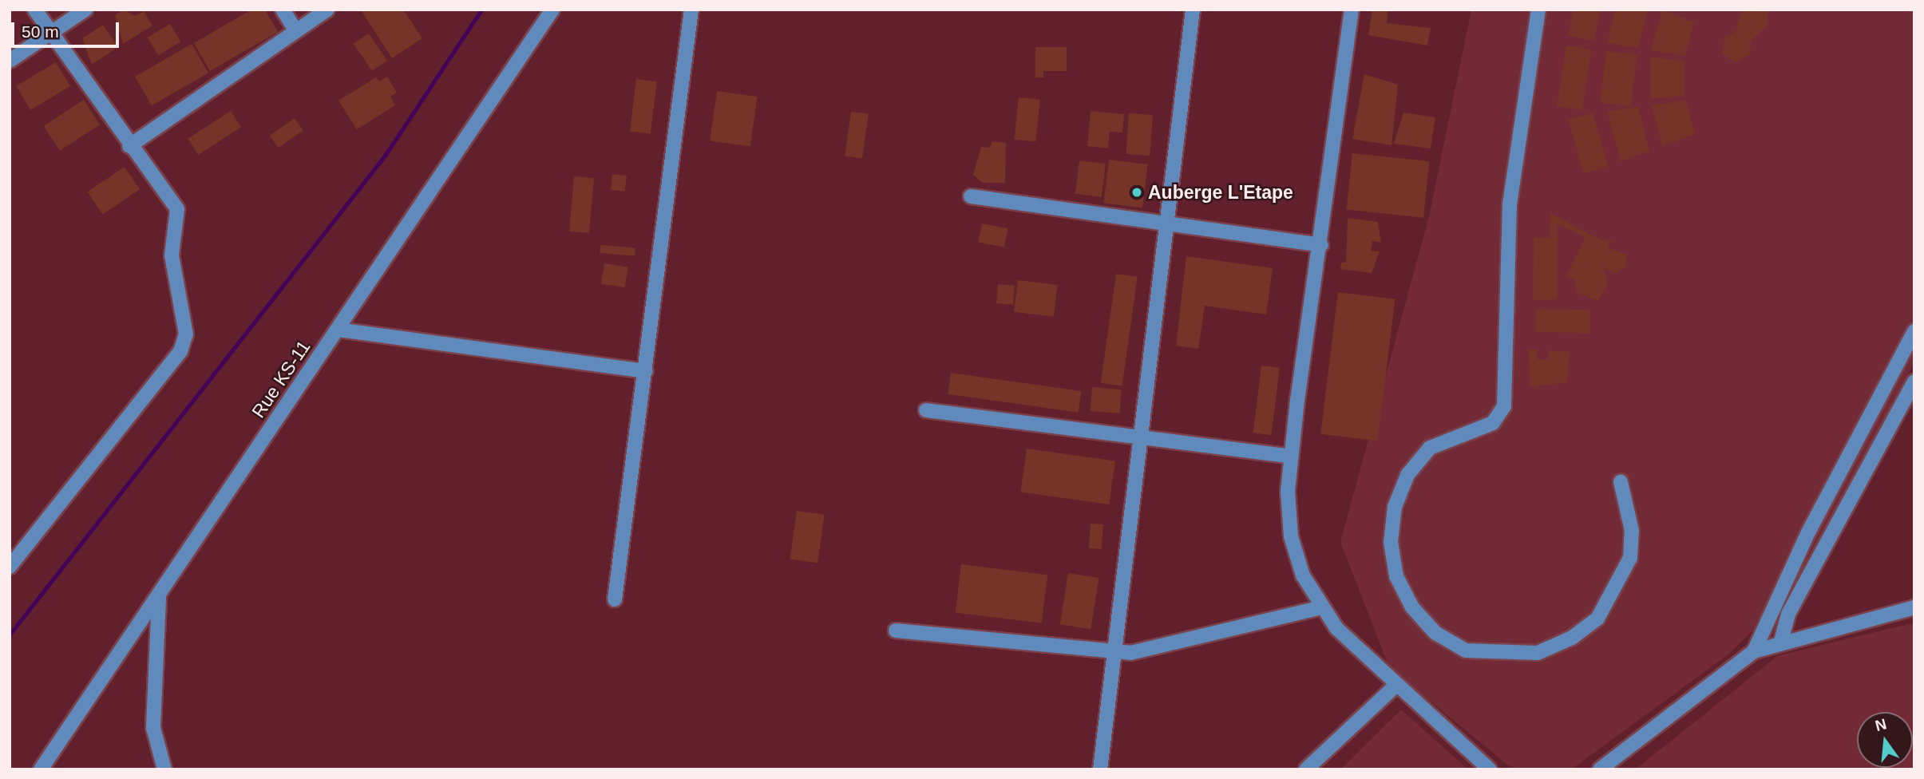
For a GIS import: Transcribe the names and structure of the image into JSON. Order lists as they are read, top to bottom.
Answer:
{
  "streets": {
    "street": ["Rue KS-11"]
  },
  "places": ["Auberge L'Etape"],
  "scale_bar": "50 m",
  "north": "top"
}
